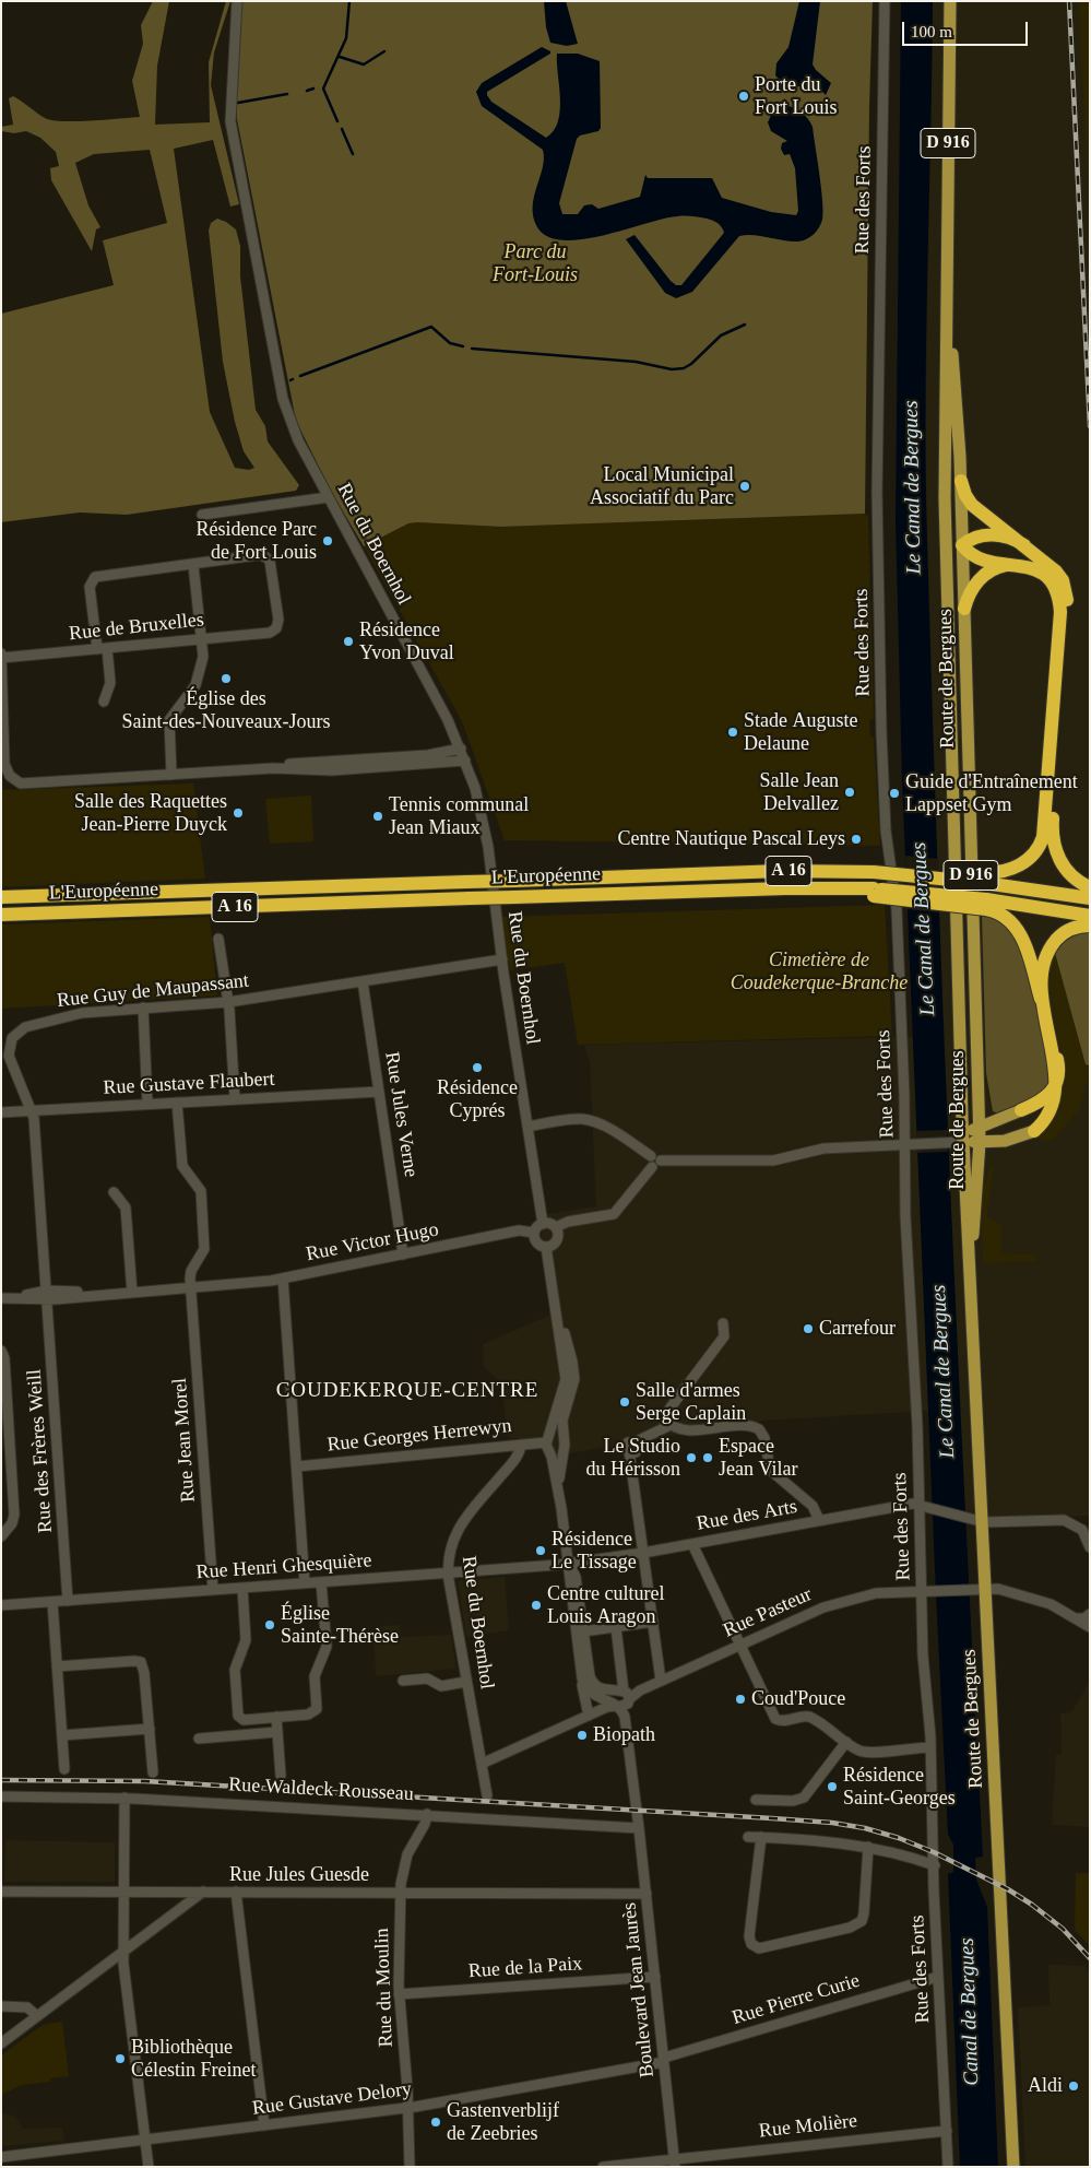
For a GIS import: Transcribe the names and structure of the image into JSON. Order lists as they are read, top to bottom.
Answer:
{
  "streets": {
    "highway": ["A 16", "L'Européenne"],
    "main road": ["D 916", "Route de Bergues"],
    "street": [
      "Rue des Forts",
      "Rue du Boernhol",
      "Rue de Bruxelles",
      "Rue Guy de Maupassant",
      "Rue Gustave Flaubert",
      "Rue Jules Verne",
      "Rue Victor Hugo",
      "Rue Georges Herrewyn",
      "Rue Jean Morel",
      "Rue des Frères Weill",
      "Rue des Arts",
      "Rue Henri Ghesquière",
      "Rue Pasteur",
      "Rue Waldeck Rousseau",
      "Rue Jules Guesde",
      "Rue de la Paix",
      "Rue du Moulin",
      "Boulevard Jean Jaurès",
      "Rue Pierre Curie",
      "Rue Gustave Delory",
      "Rue Molière"
    ]
  },
  "crossings": [
    ["Rue des Forts", "Rue des Arts"],
    ["Rue des Forts", "Rue Pasteur"],
    ["Rue des Forts", "Rue Pierre Curie"],
    ["Rue des Forts", "Rue Molière"],
    ["Rue du Boernhol", "Rue Guy de Maupassant"],
    ["Rue du Boernhol", "Rue Victor Hugo"],
    ["Rue du Boernhol", "Rue Georges Herrewyn"],
    ["Rue du Boernhol", "Rue Henri Ghesquière"],
    ["Route de Bergues", "Rue Pasteur"],
    ["Rue Guy de Maupassant", "Rue Gustave Flaubert"],
    ["Rue Guy de Maupassant", "Rue Jules Verne"],
    ["Rue Guy de Maupassant", "Rue Victor Hugo"],
    ["Rue Guy de Maupassant", "Rue des Frères Weill"],
    ["Rue Gustave Flaubert", "Rue Jules Verne"],
    ["Rue Gustave Flaubert", "Rue Jean Morel"],
    ["Rue Jules Verne", "Rue Victor Hugo"],
    ["Rue Victor Hugo", "Rue Jean Morel"],
    ["Rue Victor Hugo", "Rue des Frères Weill"],
    ["Rue Jean Morel", "Rue Henri Ghesquière"],
    ["Rue des Frères Weill", "Rue Henri Ghesquière"],
    ["Rue des Arts", "Rue Henri Ghesquière"],
    ["Rue Pasteur", "Boulevard Jean Jaurès"],
    ["Rue Waldeck Rousseau", "Rue du Moulin"],
    ["Rue Waldeck Rousseau", "Boulevard Jean Jaurès"],
    ["Rue Jules Guesde", "Rue du Moulin"],
    ["Rue Jules Guesde", "Boulevard Jean Jaurès"],
    ["Rue de la Paix", "Rue du Moulin"],
    ["Rue de la Paix", "Boulevard Jean Jaurès"],
    ["Rue du Moulin", "Rue Gustave Delory"],
    ["Boulevard Jean Jaurès", "Rue Pierre Curie"],
    ["Boulevard Jean Jaurès", "Rue Gustave Delory"],
    ["Boulevard Jean Jaurès", "Rue Molière"],
    ["Rue Pierre Curie", "Rue Gustave Delory"]
  ],
  "districts": ["COUDEKERQUE-CENTRE"],
  "water": ["Le Canal de Bergues", "Canal de Bergues"],
  "parks": ["Parc du Fort-Louis", "Cimetière de Coudekerque-Branche"],
  "places": [
    "Porte du Fort Louis",
    "Local Municipal Associatif du Parc",
    "Résidence Parc de Fort Louis",
    "Résidence Yvon Duval",
    "Église des Saint-des-Nouveaux-Jours",
    "Stade Auguste Delaune",
    "Salle Jean Delvallez",
    "Guide d'Entraînement Lappset Gym",
    "Salle des Raquettes Jean-Pierre Duyck",
    "Tennis communal Jean Miaux",
    "Centre Nautique Pascal Leys",
    "Résidence Cyprés",
    "Carrefour",
    "Salle d'armes Serge Caplain",
    "Le Studio du Hérisson",
    "Espace Jean Vilar",
    "Résidence Le Tissage",
    "Centre culturel Louis Aragon",
    "Église Sainte-Thérèse",
    "Coud'Pouce",
    "Biopath",
    "Résidence Saint-Georges",
    "Bibliothèque Célestin Freinet",
    "Aldi",
    "Gastenverblijf de Zeebries"
  ],
  "scale_bar": "100 m"
}
